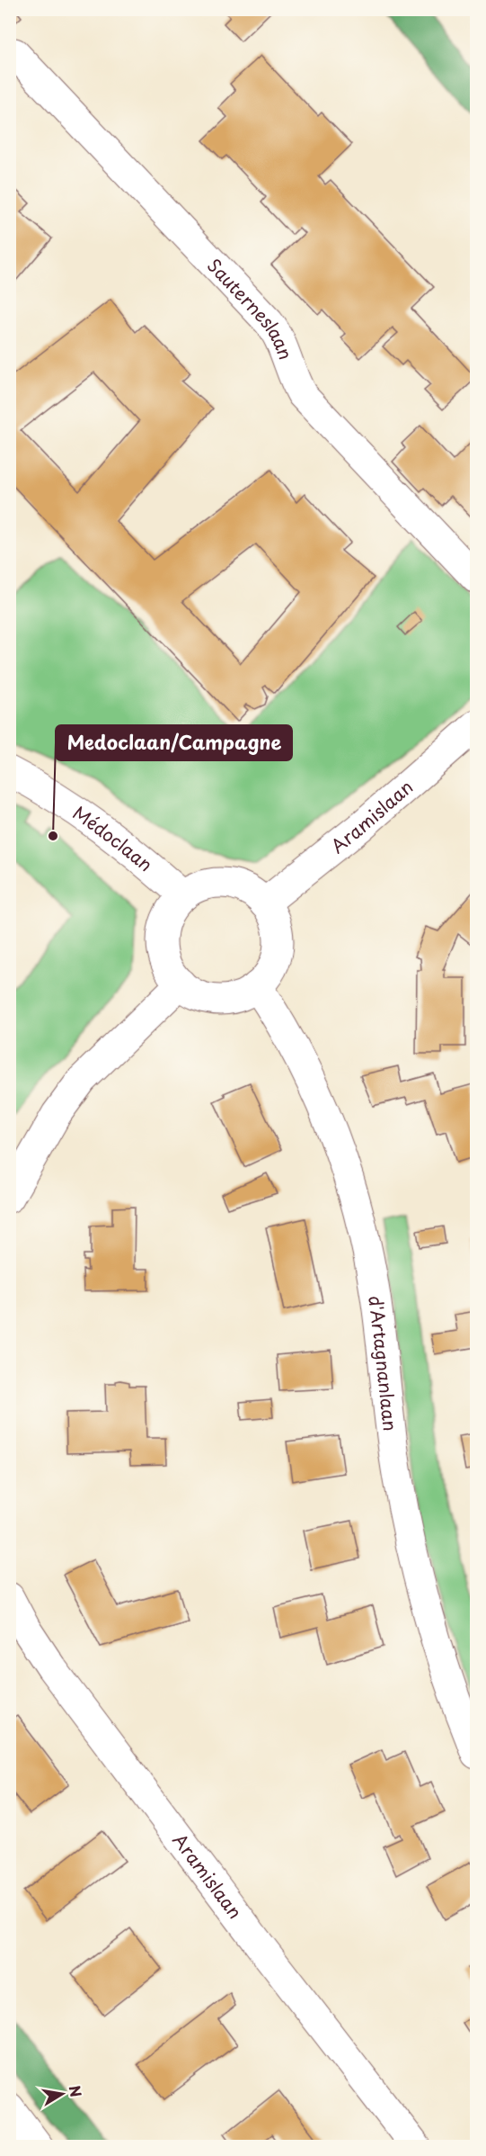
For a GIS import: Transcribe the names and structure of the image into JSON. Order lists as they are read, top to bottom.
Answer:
{
  "streets": {
    "street": [
      "Sauterneslaan",
      "Aramislaan",
      "Médoclaan",
      "d'Artagnanlaan"
    ]
  },
  "crossings": [
    ["Aramislaan", "Médoclaan"],
    ["Aramislaan", "d'Artagnanlaan"],
    ["Médoclaan", "d'Artagnanlaan"]
  ],
  "places": ["Medoclaan/Campagne"],
  "north": "right"
}
